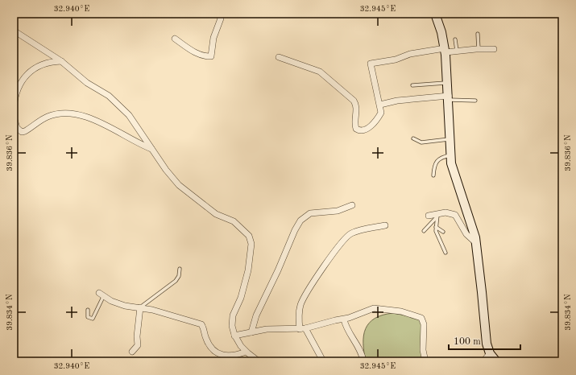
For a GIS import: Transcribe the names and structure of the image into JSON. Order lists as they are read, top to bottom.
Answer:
{
  "scale_bar": "100 m",
  "coordinates": [
    "32.940°E",
    "32.945°E",
    "39.836°N",
    "39.834°N"
  ]
}
